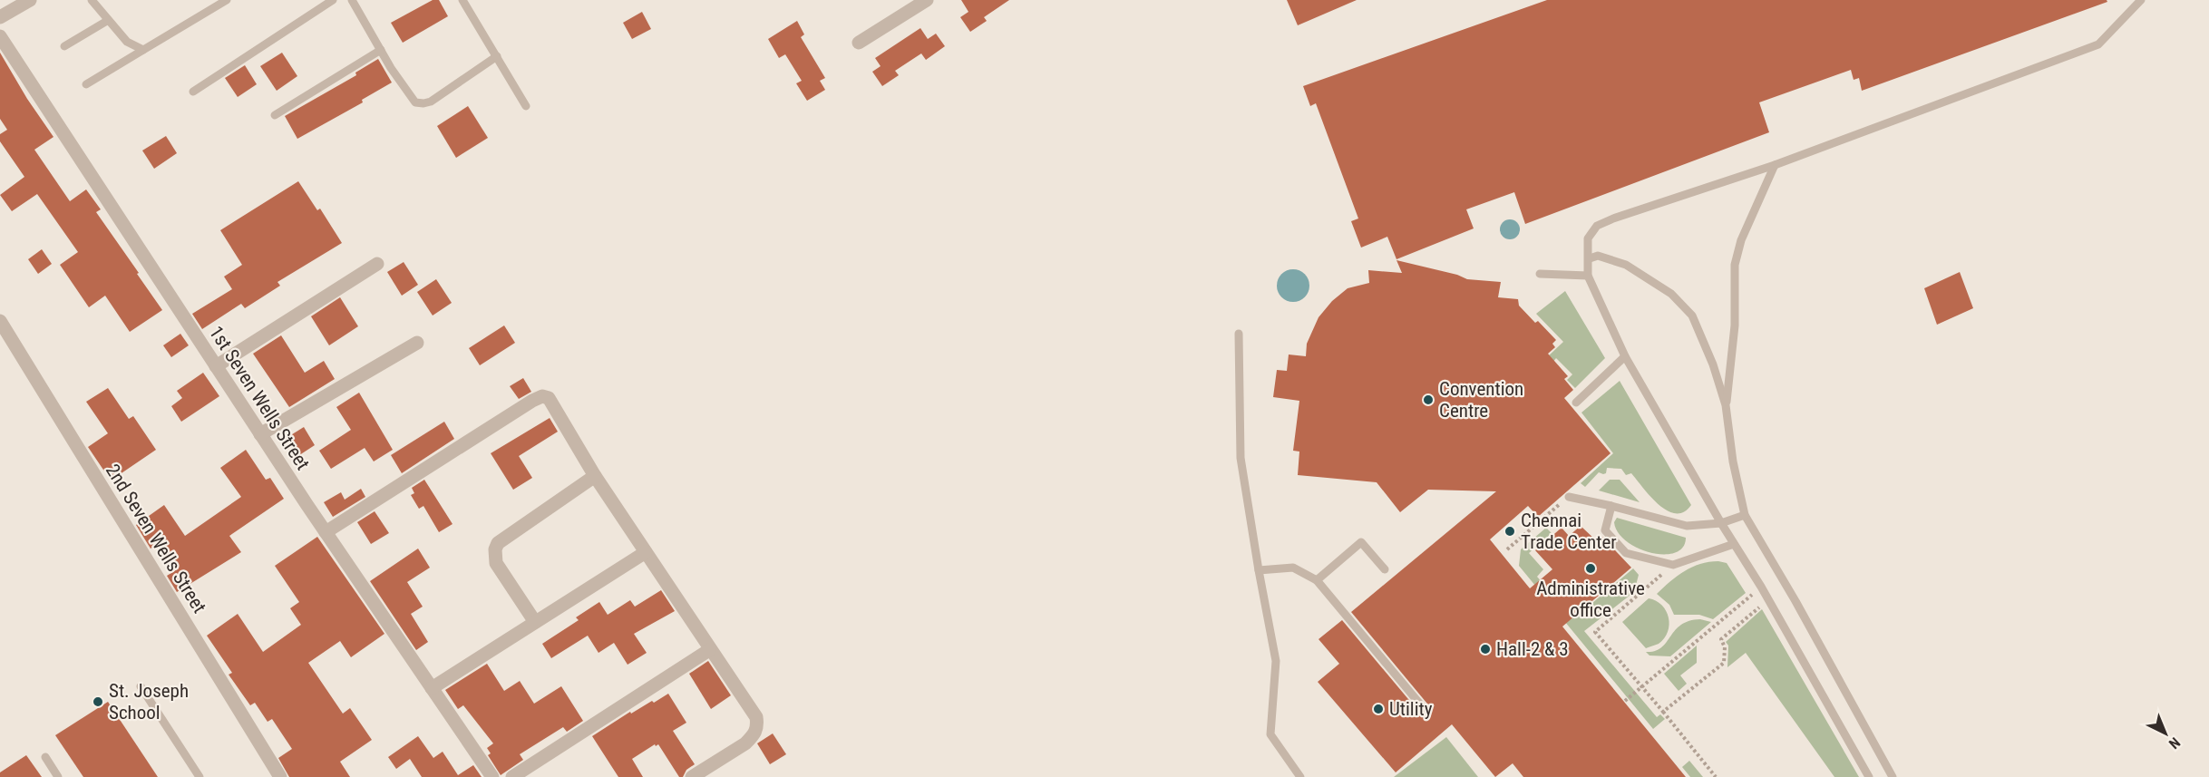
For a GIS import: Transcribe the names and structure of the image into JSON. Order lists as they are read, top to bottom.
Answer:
{
  "streets": {
    "street": ["1st Seven Wells Street", "2nd Seven Wells Street"]
  },
  "places": [
    "Convention Centre",
    "Chennai Trade Center",
    "Administrative office",
    "Hall-2 & 3",
    "St. Joseph School",
    "Utility"
  ],
  "north": "bottom right"
}
